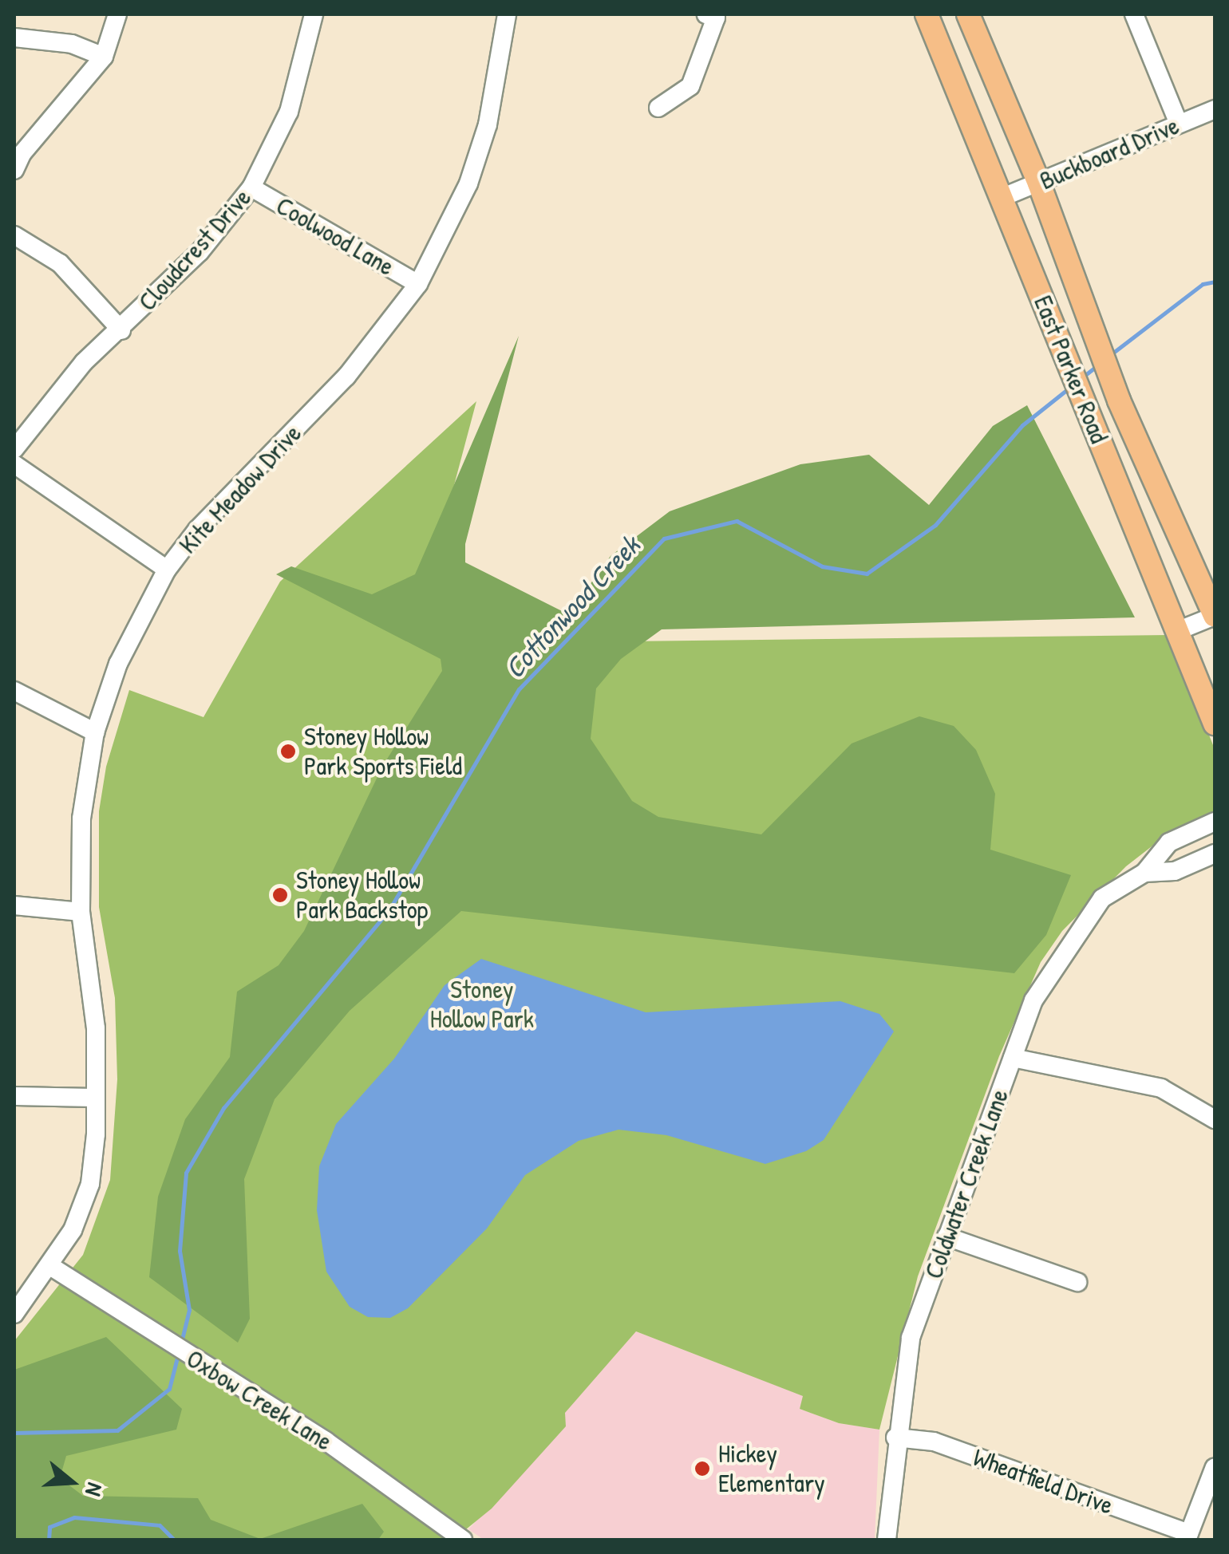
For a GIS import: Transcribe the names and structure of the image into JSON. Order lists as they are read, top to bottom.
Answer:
{
  "streets": {
    "main road": ["East Parker Road"],
    "street": [
      "Buckboard Drive",
      "Coolwood Lane",
      "Cloudcrest Drive",
      "Kite Meadow Drive",
      "Coldwater Creek Lane",
      "Oxbow Creek Lane",
      "Wheatfield Drive"
    ]
  },
  "crossings": [
    ["Buckboard Drive", "East Parker Road"],
    ["Coolwood Lane", "Cloudcrest Drive"],
    ["Coolwood Lane", "Kite Meadow Drive"],
    ["Kite Meadow Drive", "Oxbow Creek Lane"],
    ["Coldwater Creek Lane", "Wheatfield Drive"]
  ],
  "water": ["Cottonwood Creek"],
  "parks": ["Stoney Hollow Park"],
  "places": ["Stoney Hollow Park Sports Field", "Stoney Hollow Park Backstop", "Hickey Elementary"],
  "north": "right"
}
